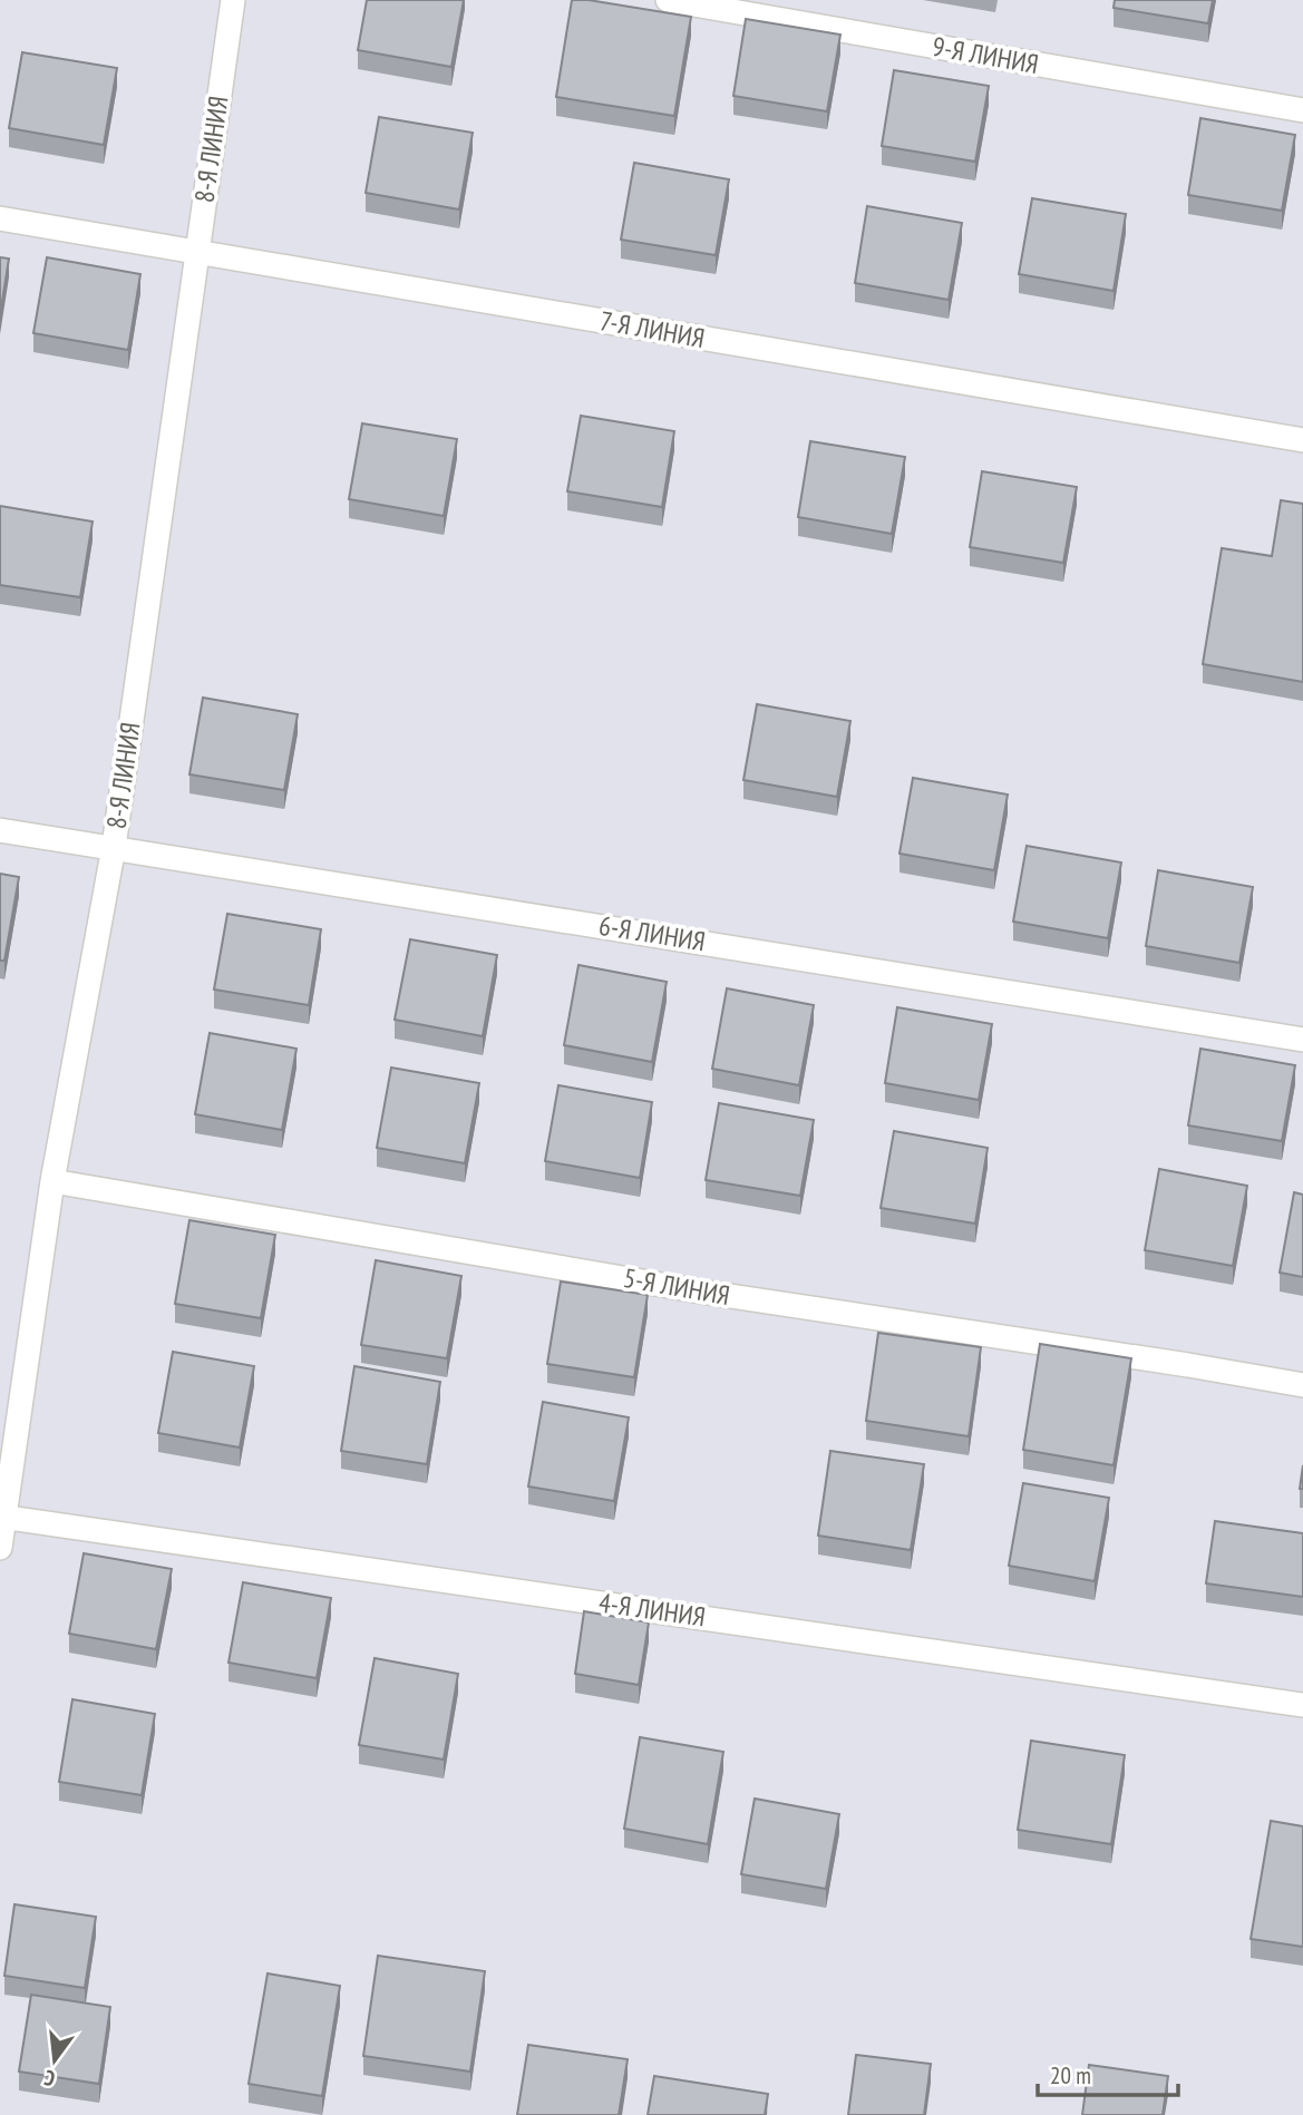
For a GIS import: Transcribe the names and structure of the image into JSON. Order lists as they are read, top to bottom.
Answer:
{
  "streets": {
    "street": [
      "9-Я ЛИНИЯ",
      "8-Я ЛИНИЯ",
      "7-Я ЛИНИЯ",
      "6-Я ЛИНИЯ",
      "5-Я ЛИНИЯ",
      "4-Я ЛИНИЯ"
    ]
  },
  "crossings": [
    ["8-Я ЛИНИЯ", "7-Я ЛИНИЯ"],
    ["8-Я ЛИНИЯ", "6-Я ЛИНИЯ"],
    ["8-Я ЛИНИЯ", "5-Я ЛИНИЯ"],
    ["8-Я ЛИНИЯ", "4-Я ЛИНИЯ"]
  ],
  "scale_bar": "20 m",
  "north": "bottom"
}
